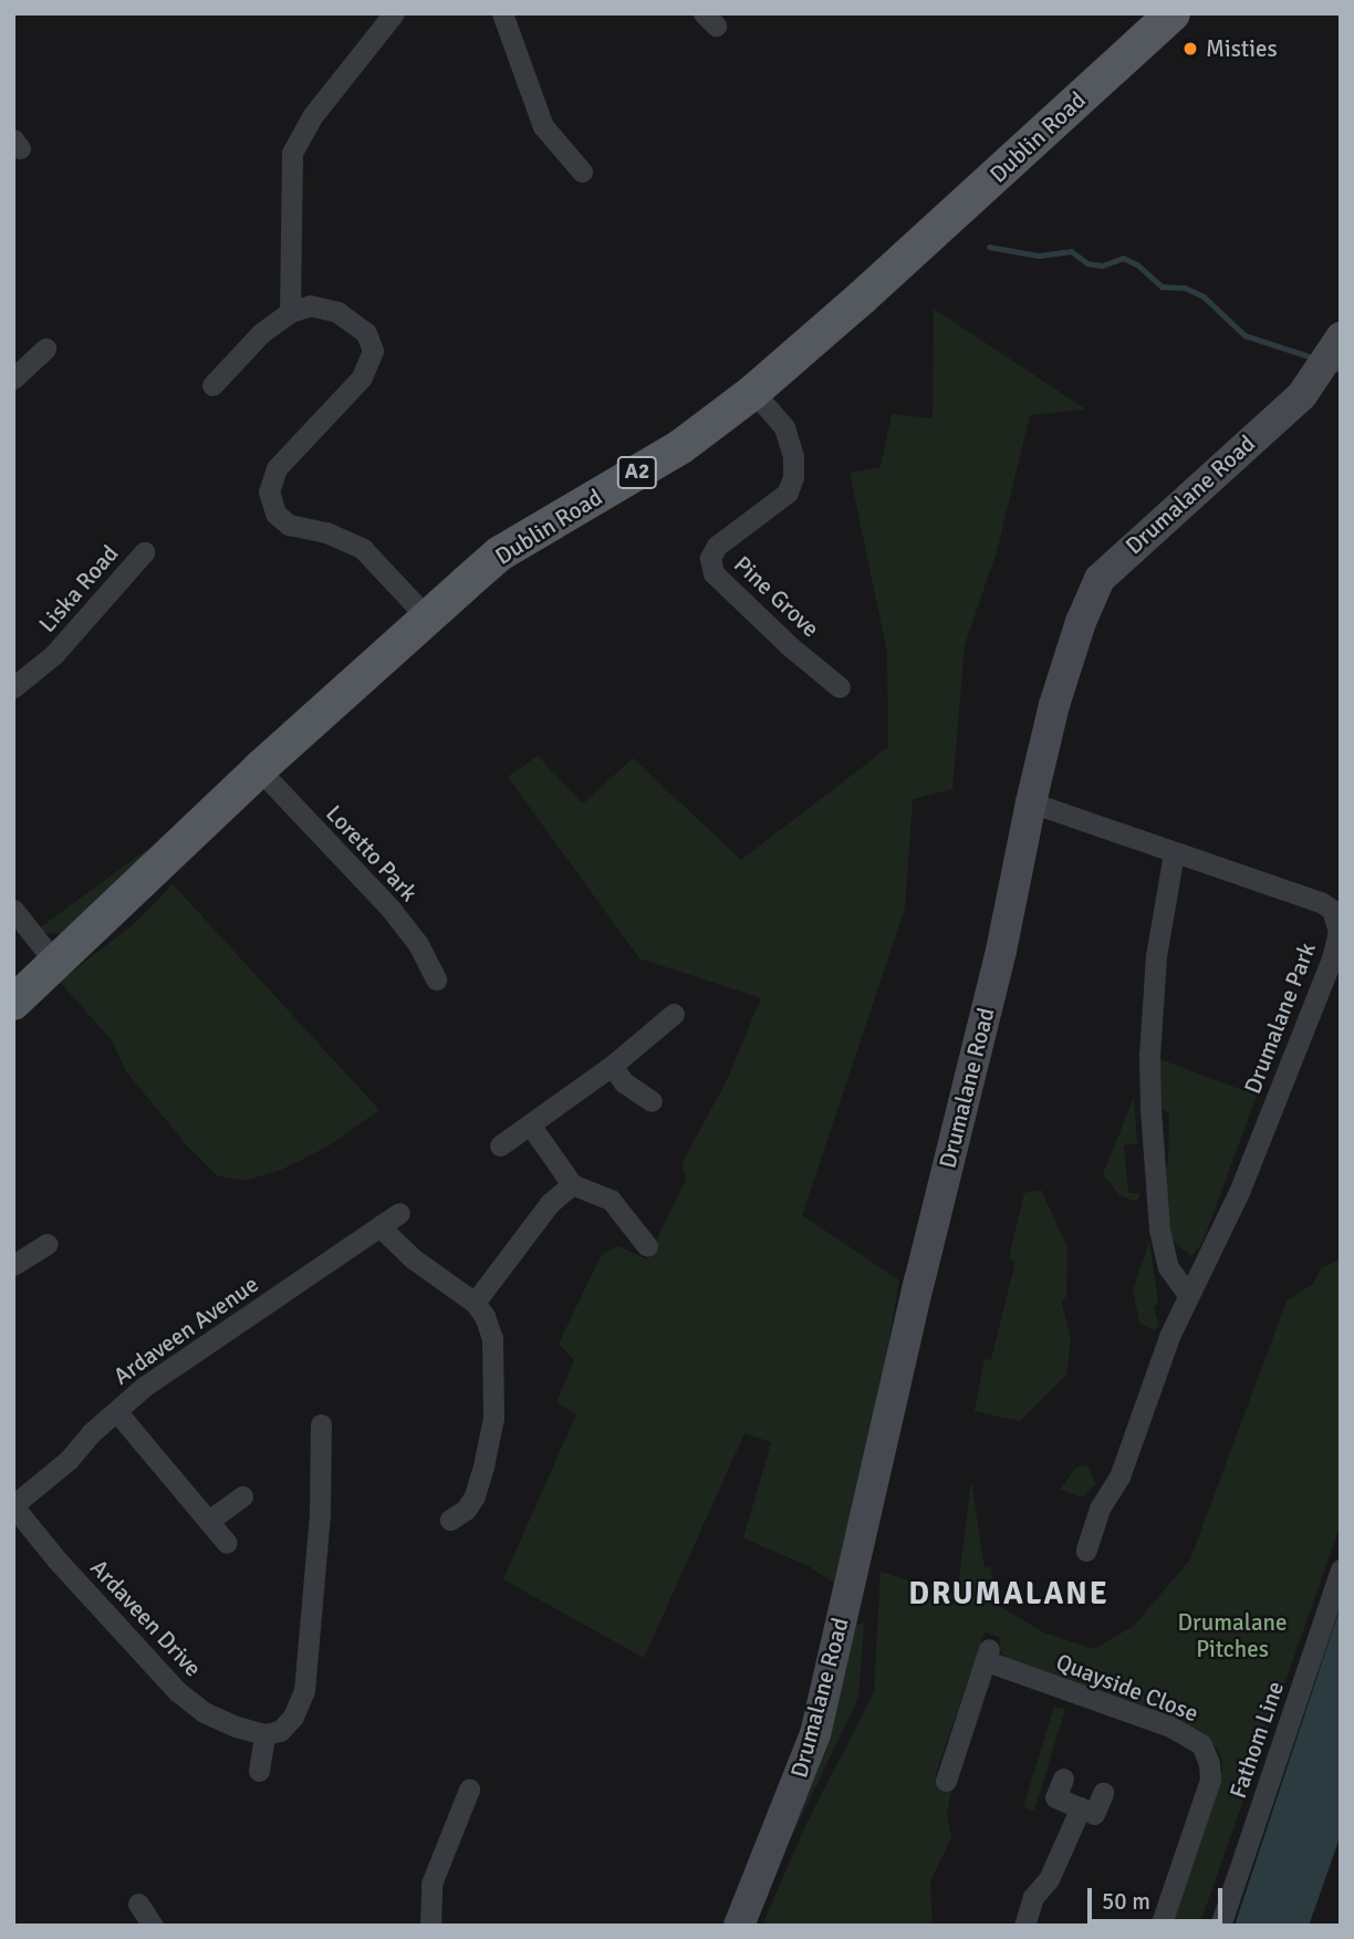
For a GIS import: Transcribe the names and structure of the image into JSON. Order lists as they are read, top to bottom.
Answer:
{
  "streets": {
    "main road": ["Dublin Road", "A2", "Drumalane Road"],
    "street": [
      "Liska Road",
      "Pine Grove",
      "Loretto Park",
      "Drumalane Park",
      "Ardaveen Avenue",
      "Ardaveen Drive",
      "Quayside Close",
      "Fathom Line"
    ]
  },
  "crossings": [
    ["Dublin Road", "Pine Grove"],
    ["Dublin Road", "Loretto Park"],
    ["Drumalane Road", "Drumalane Park"],
    ["Ardaveen Avenue", "Ardaveen Drive"]
  ],
  "districts": ["DRUMALANE"],
  "parks": ["Drumalane Pitches"],
  "places": ["Misties"],
  "scale_bar": "50 m"
}
